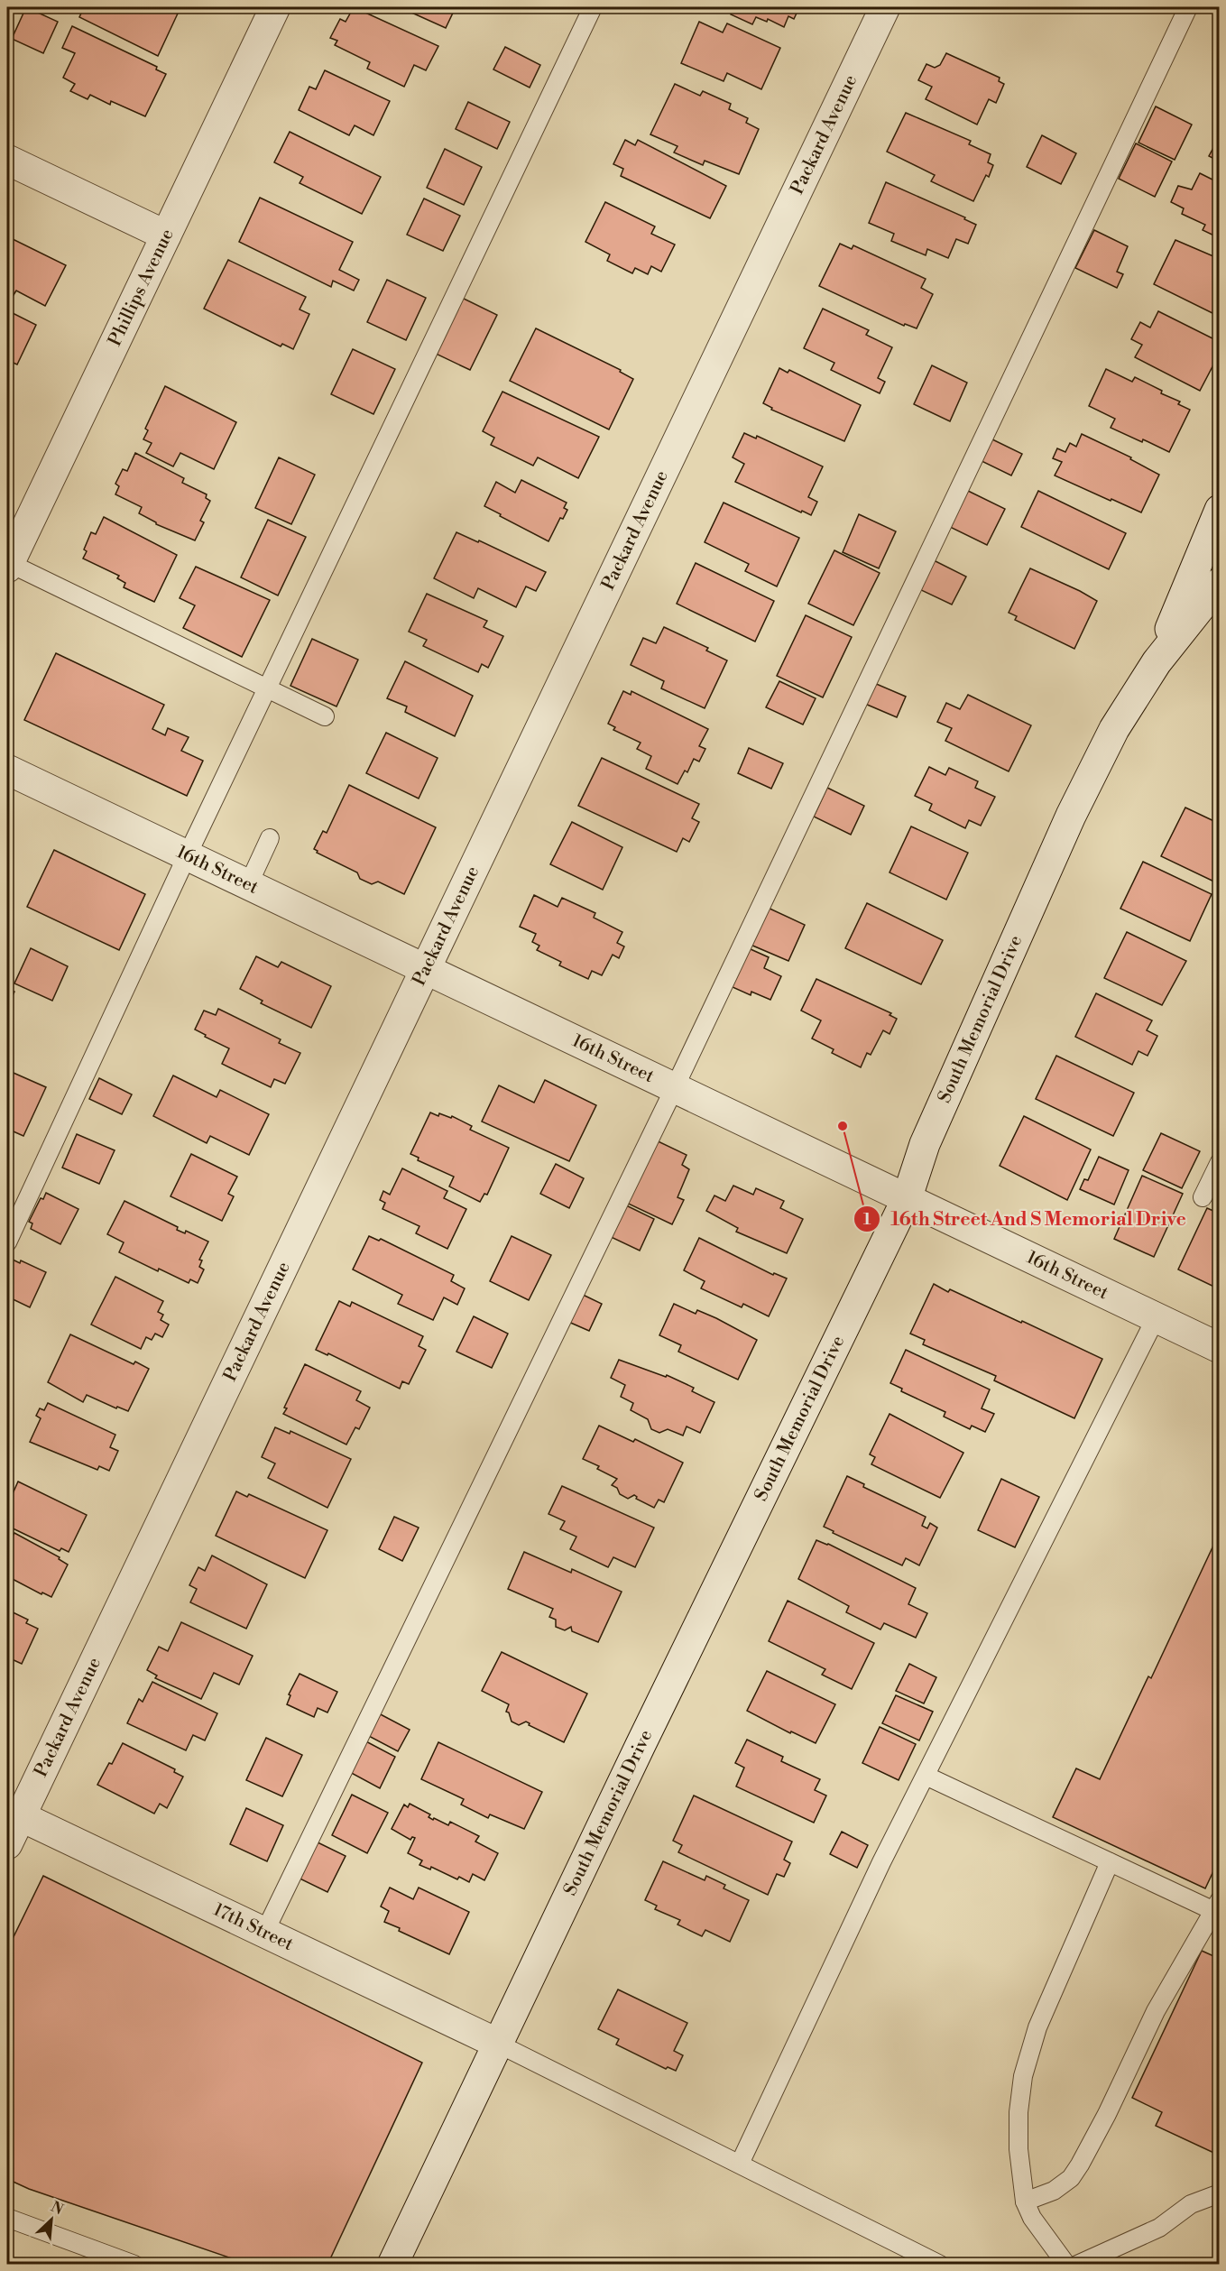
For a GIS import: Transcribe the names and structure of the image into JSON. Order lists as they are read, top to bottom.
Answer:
{
  "streets": {
    "street": [
      "Packard Avenue",
      "Phillips Avenue",
      "16th Street",
      "South Memorial Drive",
      "17th Street"
    ]
  },
  "crossings": [
    ["Packard Avenue", "16th Street"],
    ["Packard Avenue", "17th Street"],
    ["16th Street", "South Memorial Drive"],
    ["South Memorial Drive", "17th Street"]
  ],
  "places": ["16th Street And S Memorial Drive"],
  "north": "top right"
}
